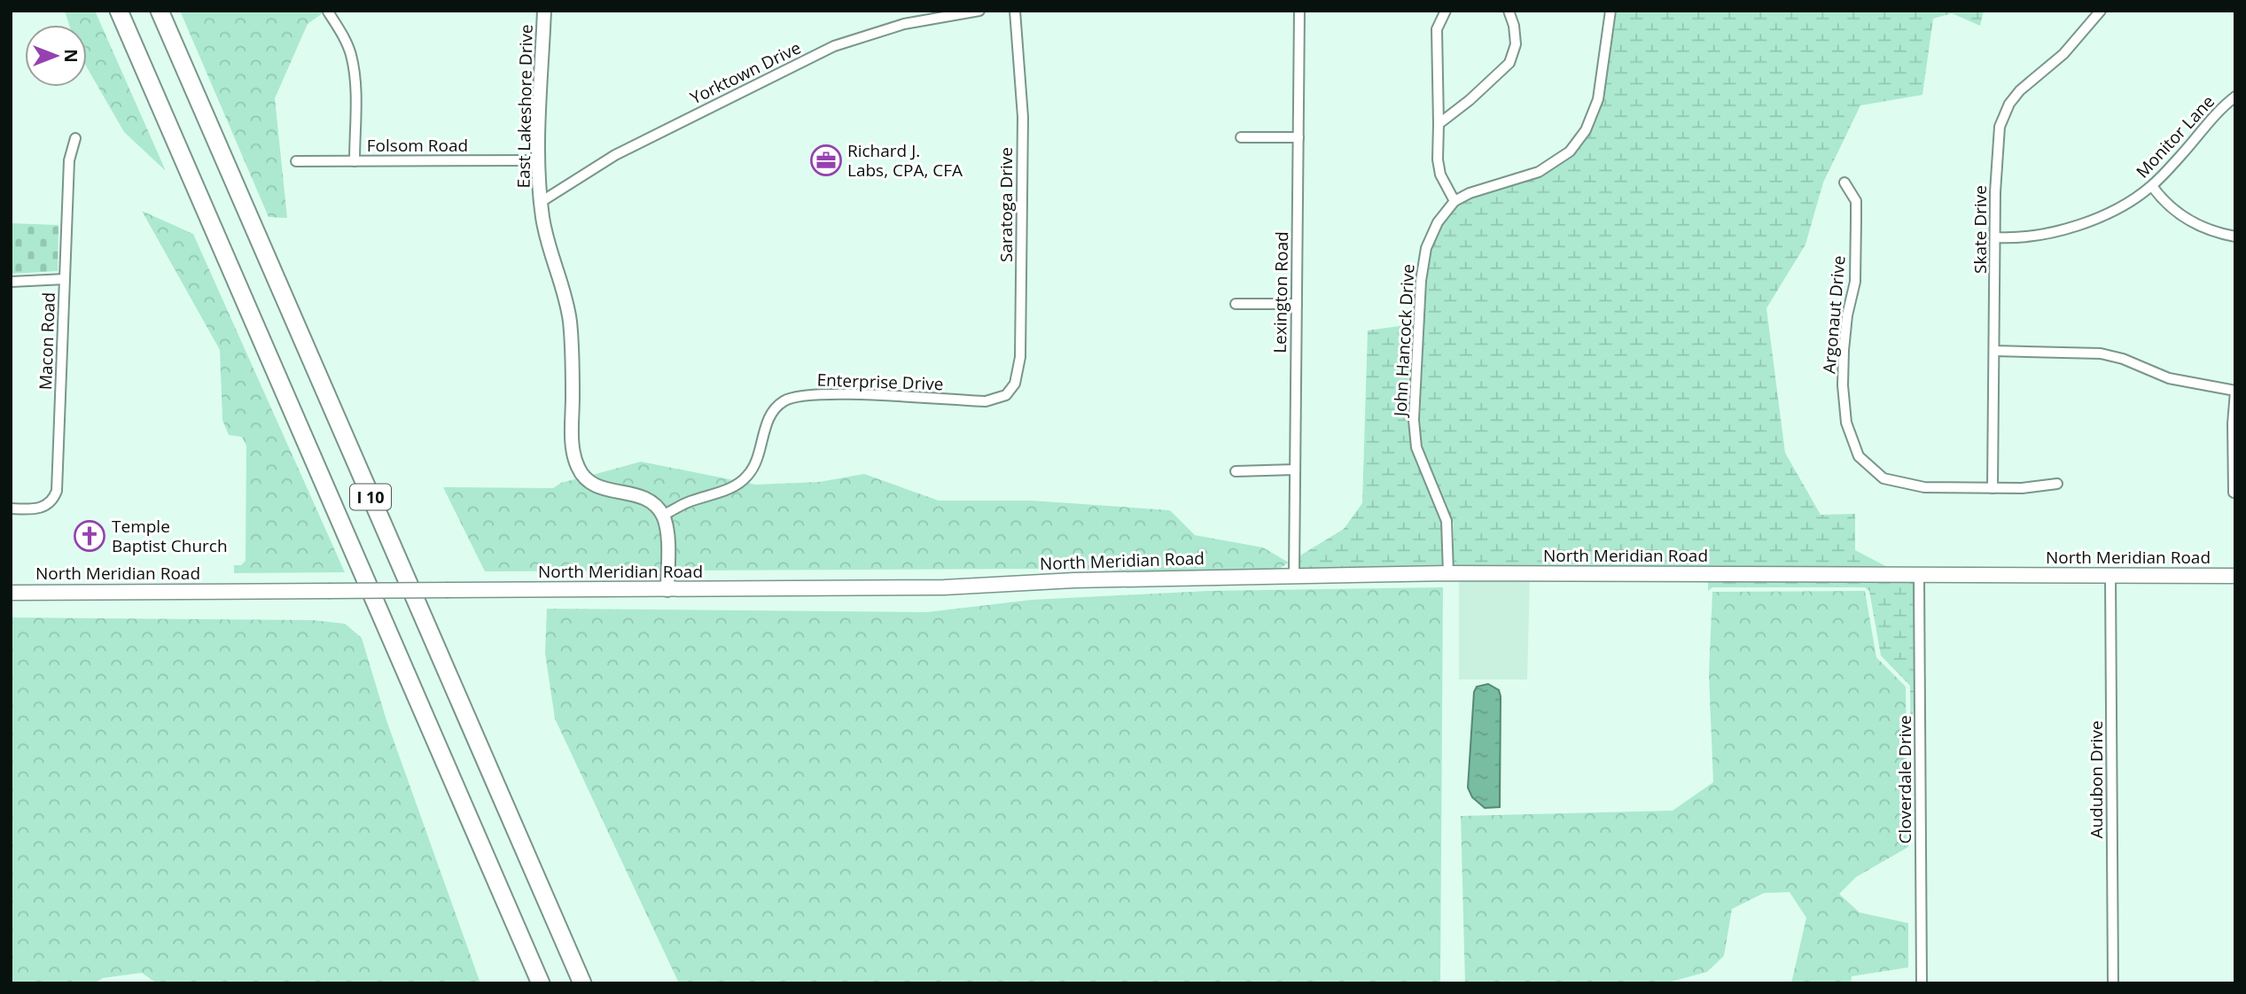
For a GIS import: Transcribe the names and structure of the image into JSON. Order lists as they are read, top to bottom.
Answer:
{
  "streets": {
    "highway": ["I 10"],
    "main road": ["North Meridian Road"],
    "street": [
      "Yorktown Drive",
      "East Lakeshore Drive",
      "Monitor Lane",
      "Folsom Road",
      "Saratoga Drive",
      "Skate Drive",
      "Lexington Road",
      "Argonaut Drive",
      "John Hancock Drive",
      "Macon Road",
      "Enterprise Drive",
      "Cloverdale Drive",
      "Audubon Drive"
    ]
  },
  "crossings": [
    ["Yorktown Drive", "East Lakeshore Drive"],
    ["East Lakeshore Drive", "Folsom Road"],
    ["East Lakeshore Drive", "Enterprise Drive"],
    ["Monitor Lane", "Skate Drive"],
    ["Saratoga Drive", "Enterprise Drive"],
    ["Skate Drive", "Argonaut Drive"],
    ["Lexington Road", "North Meridian Road"],
    ["John Hancock Drive", "North Meridian Road"],
    ["North Meridian Road", "Cloverdale Drive"],
    ["North Meridian Road", "Audubon Drive"]
  ],
  "places": {
    "office": ["Richard J. Labs, CPA, CFA"],
    "church": ["Temple Baptist Church"]
  },
  "north": "right"
}
